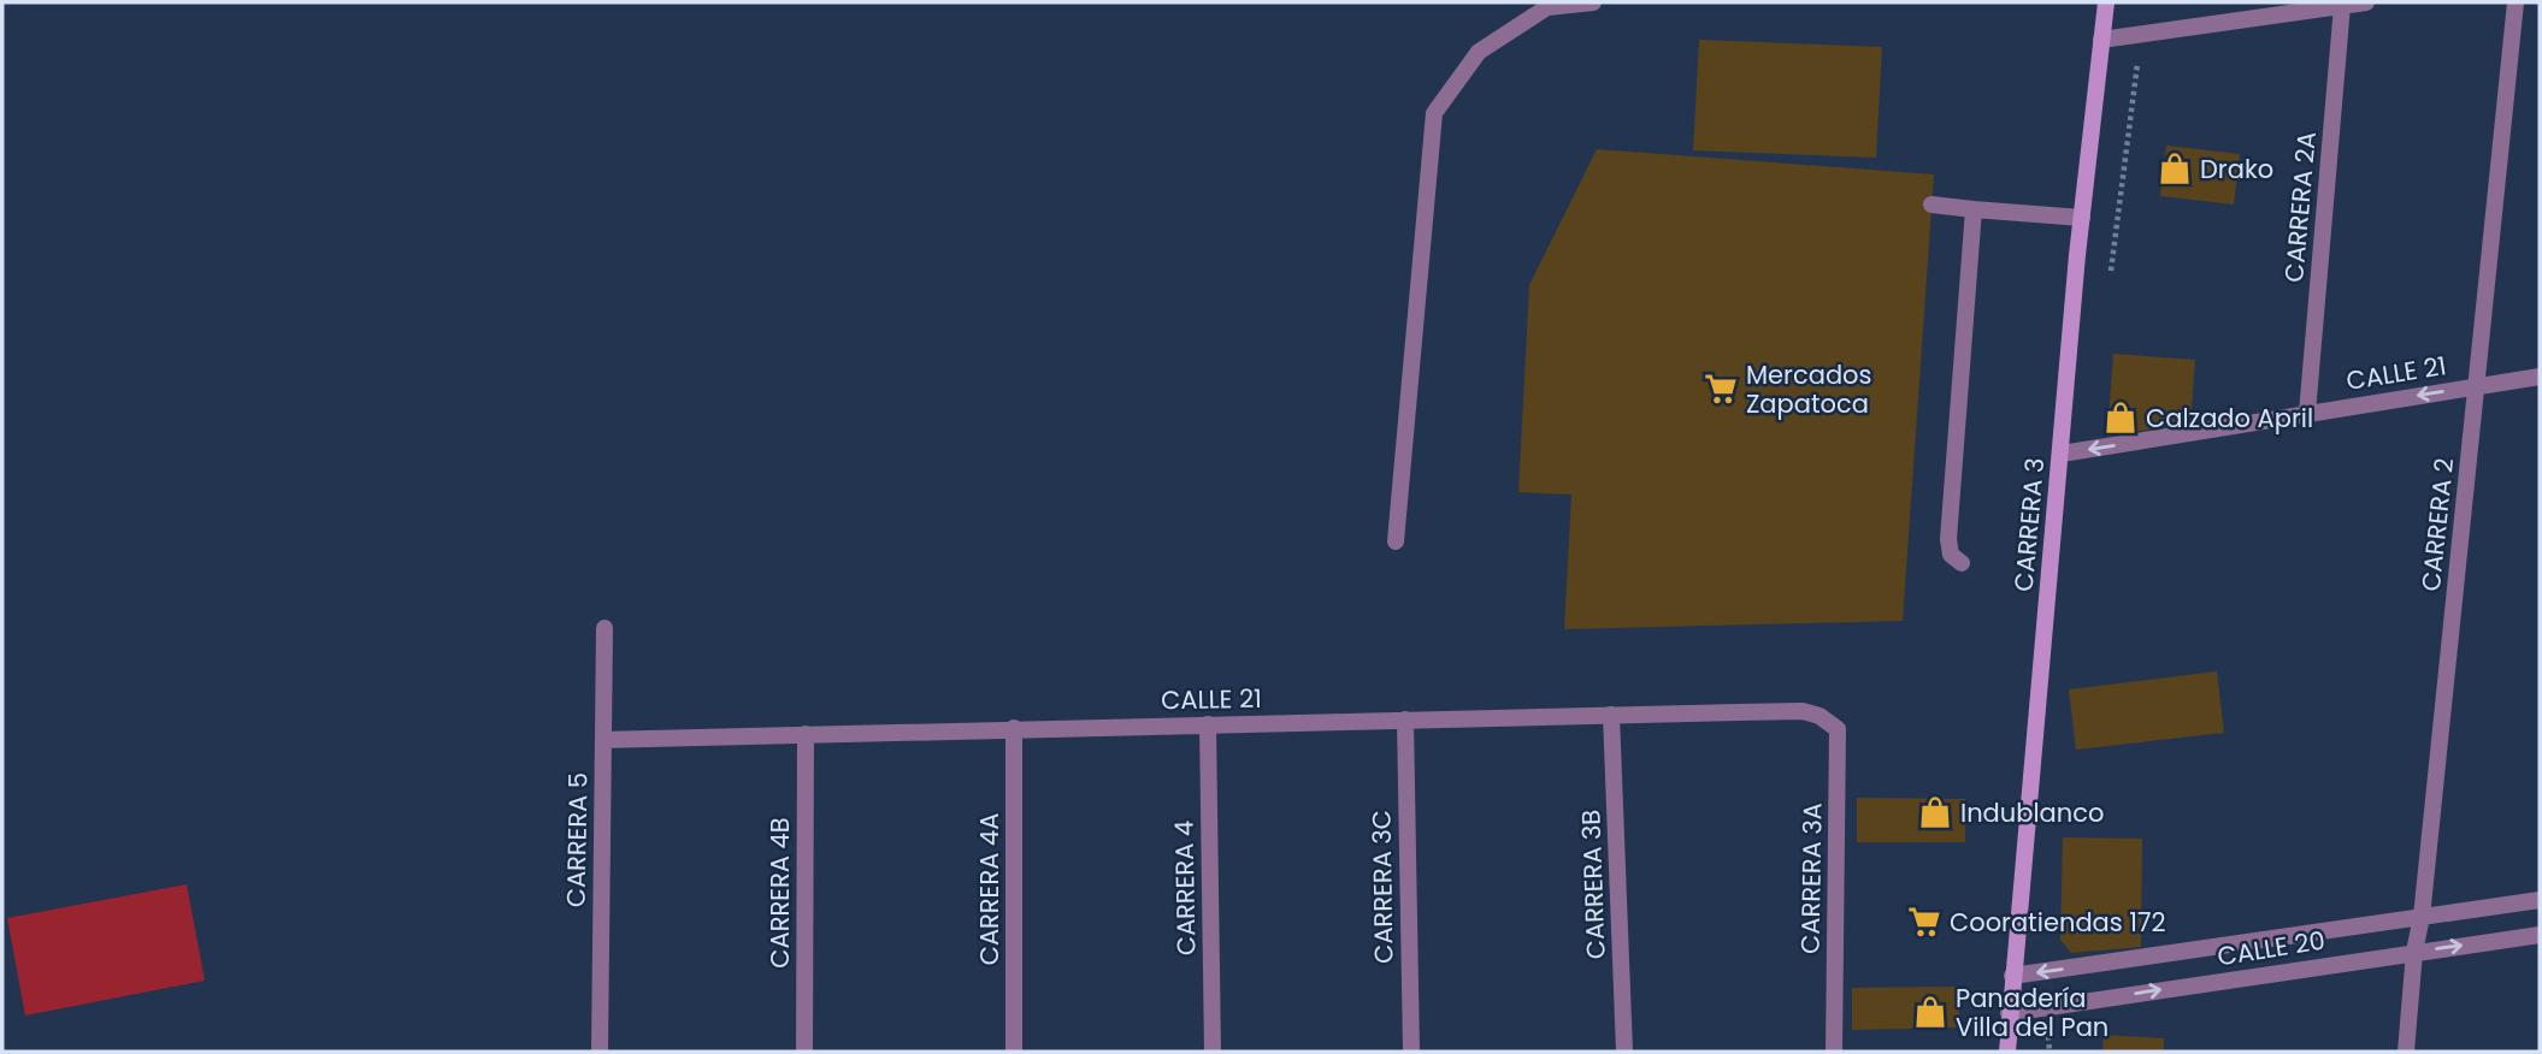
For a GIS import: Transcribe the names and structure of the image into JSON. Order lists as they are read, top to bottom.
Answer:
{
  "streets": {
    "main road": ["CARRERA 3"],
    "street": [
      "CARRERA 2A",
      "CALLE 21",
      "CARRERA 2",
      "CARRERA 5",
      "CARRERA 3A",
      "CARRERA 3B",
      "CARRERA 3C",
      "CARRERA 4",
      "CARRERA 4A",
      "CARRERA 4B",
      "CALLE 20"
    ]
  },
  "crossings": [
    ["CARRERA 2A", "CALLE 21"],
    ["CALLE 21", "CARRERA 3"],
    ["CALLE 21", "CARRERA 2"],
    ["CALLE 21", "CARRERA 5"],
    ["CALLE 21", "CARRERA 3A"],
    ["CALLE 21", "CARRERA 3B"],
    ["CALLE 21", "CARRERA 3C"],
    ["CALLE 21", "CARRERA 4"],
    ["CALLE 21", "CARRERA 4A"],
    ["CALLE 21", "CARRERA 4B"],
    ["CARRERA 3", "CALLE 20"],
    ["CARRERA 2", "CALLE 20"]
  ],
  "places": {
    "shop": [
      "Drako",
      "Calzado April",
      "Indublanco",
      "Panadería Villa del Pan"
    ],
    "supermarket": ["Mercados Zapatoca", "Cooratiendas 172"]
  }
}
